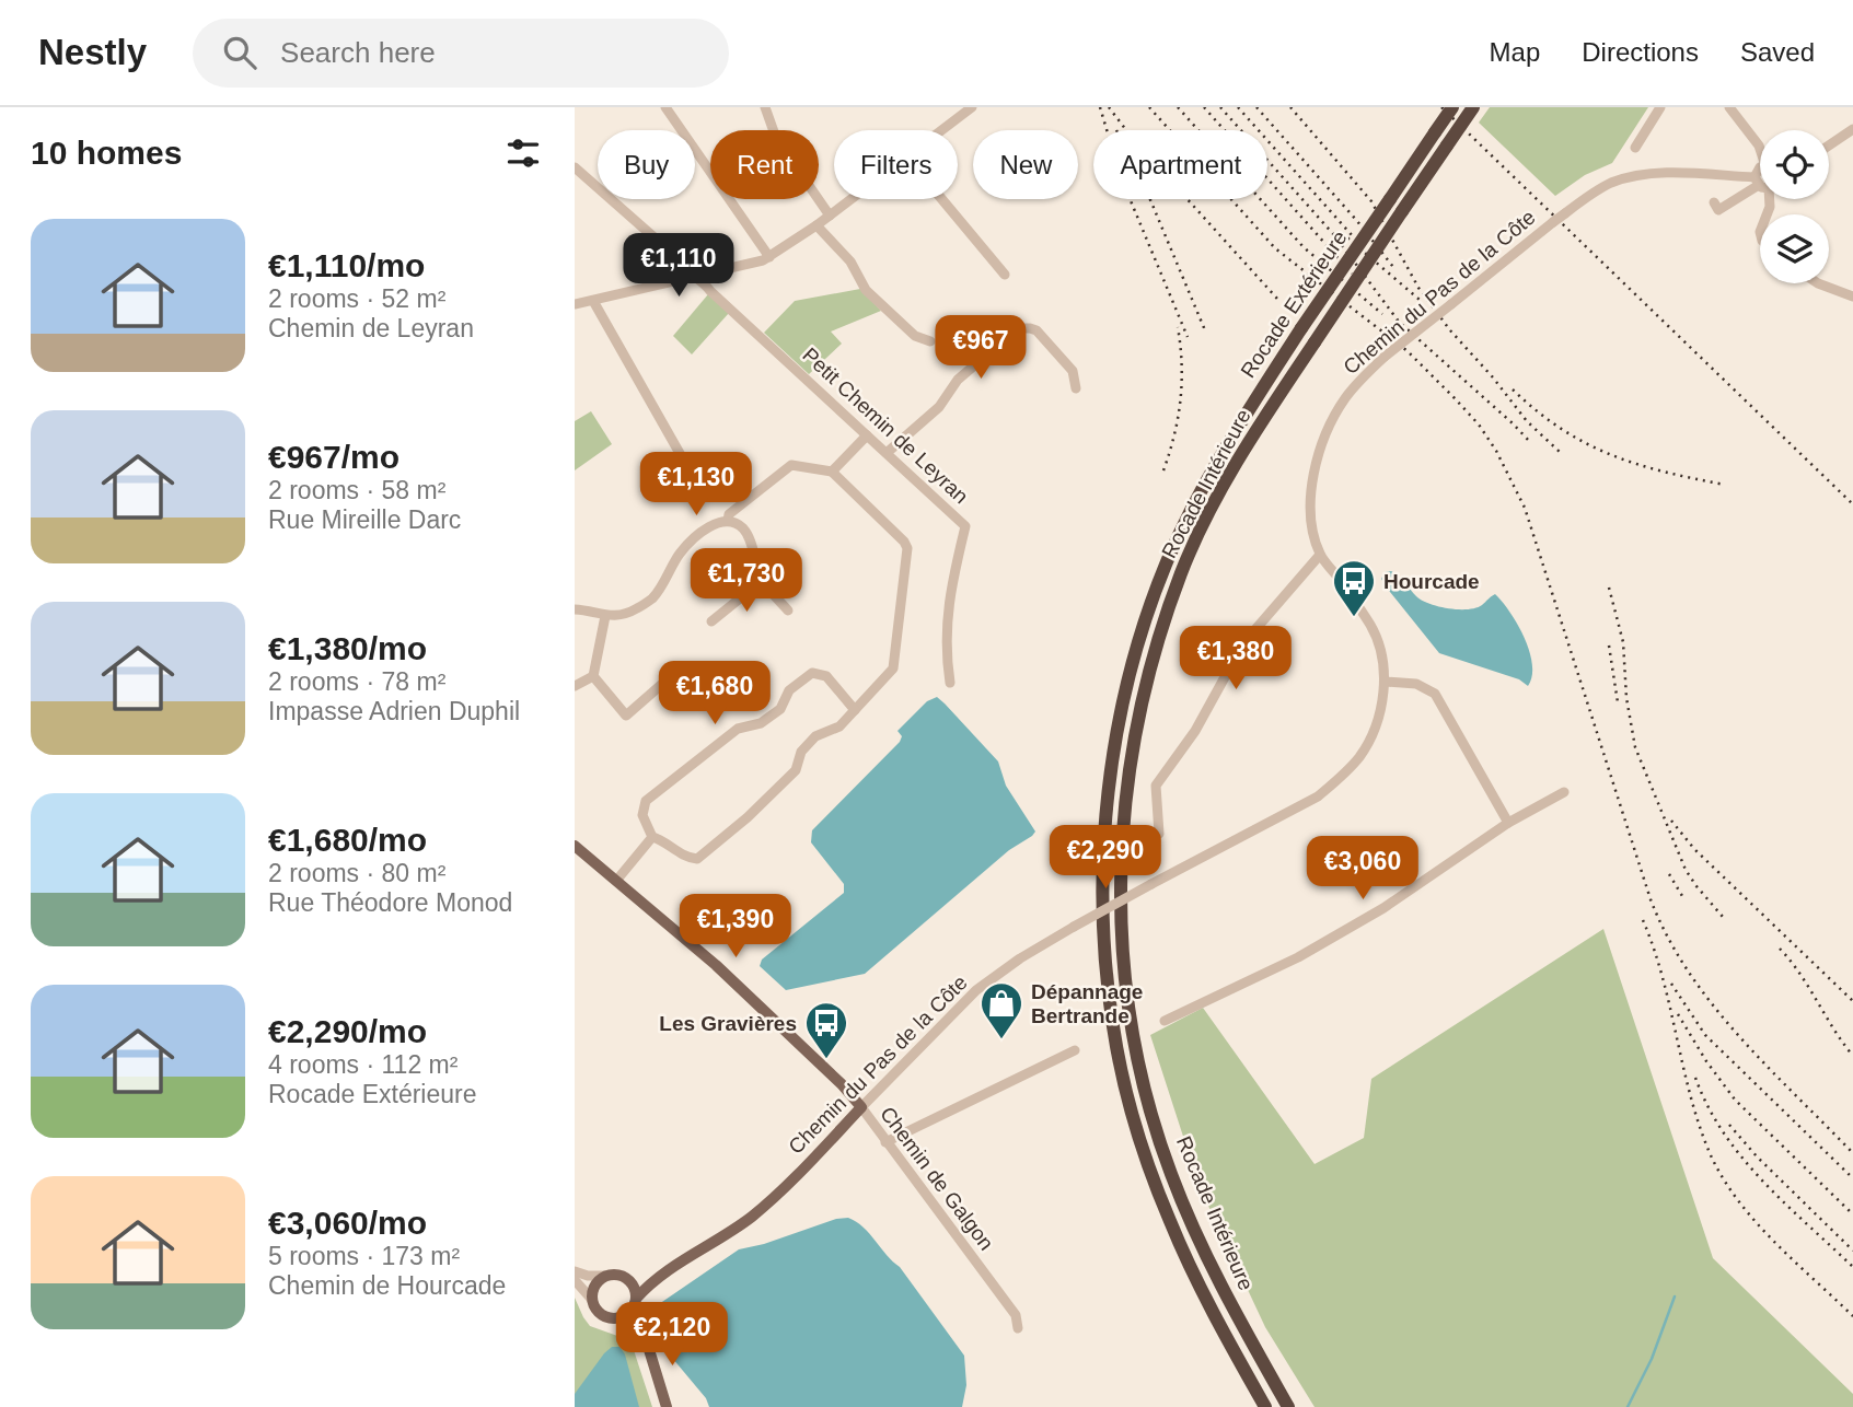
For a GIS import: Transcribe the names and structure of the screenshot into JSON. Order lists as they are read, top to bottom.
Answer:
{
  "streets": {
    "highway": ["Rocade Extérieure", "Rocade Intérieure"],
    "main road": ["Chemin du Pas de la Côte", "Chemin de Galgon"],
    "street": ["Petit Chemin de Leyran"]
  },
  "crossings": [
    ["Chemin du Pas de la Côte", "Chemin de Galgon"]
  ],
  "places": {
    "bus stop": ["Hourcade", "Les Gravières"],
    "shop": ["Dépannage Bertrande"]
  },
  "page": {
    "header": "Nestly",
    "search": "Search here",
    "nav": ["Map", "Directions", "Saved"],
    "heading": "10 homes",
    "chip": [
      "Buy",
      "Rent",
      "Filters",
      "New",
      "Apartment"
    ],
    "list": [
      {
        "name": "€1,110/mo",
        "note": "2 rooms · 52 m² · Chemin de Leyran"
      },
      {
        "name": "€967/mo",
        "note": "2 rooms · 58 m² · Rue Mireille Darc"
      },
      {
        "name": "€1,380/mo",
        "note": "2 rooms · 78 m² · Impasse Adrien Duphil"
      },
      {
        "name": "€1,680/mo",
        "note": "2 rooms · 80 m² · Rue Théodore Monod"
      },
      {
        "name": "€2,290/mo",
        "note": "4 rooms · 112 m² · Rocade Extérieure"
      },
      {
        "name": "€3,060/mo",
        "note": "5 rooms · 173 m² · Chemin de Hourcade"
      }
    ],
    "price": [
      "€1,110",
      "€967",
      "€1,130",
      "€1,730",
      "€1,380",
      "€1,680",
      "€2,290",
      "€3,060",
      "€1,390",
      "€2,120"
    ]
  }
}
